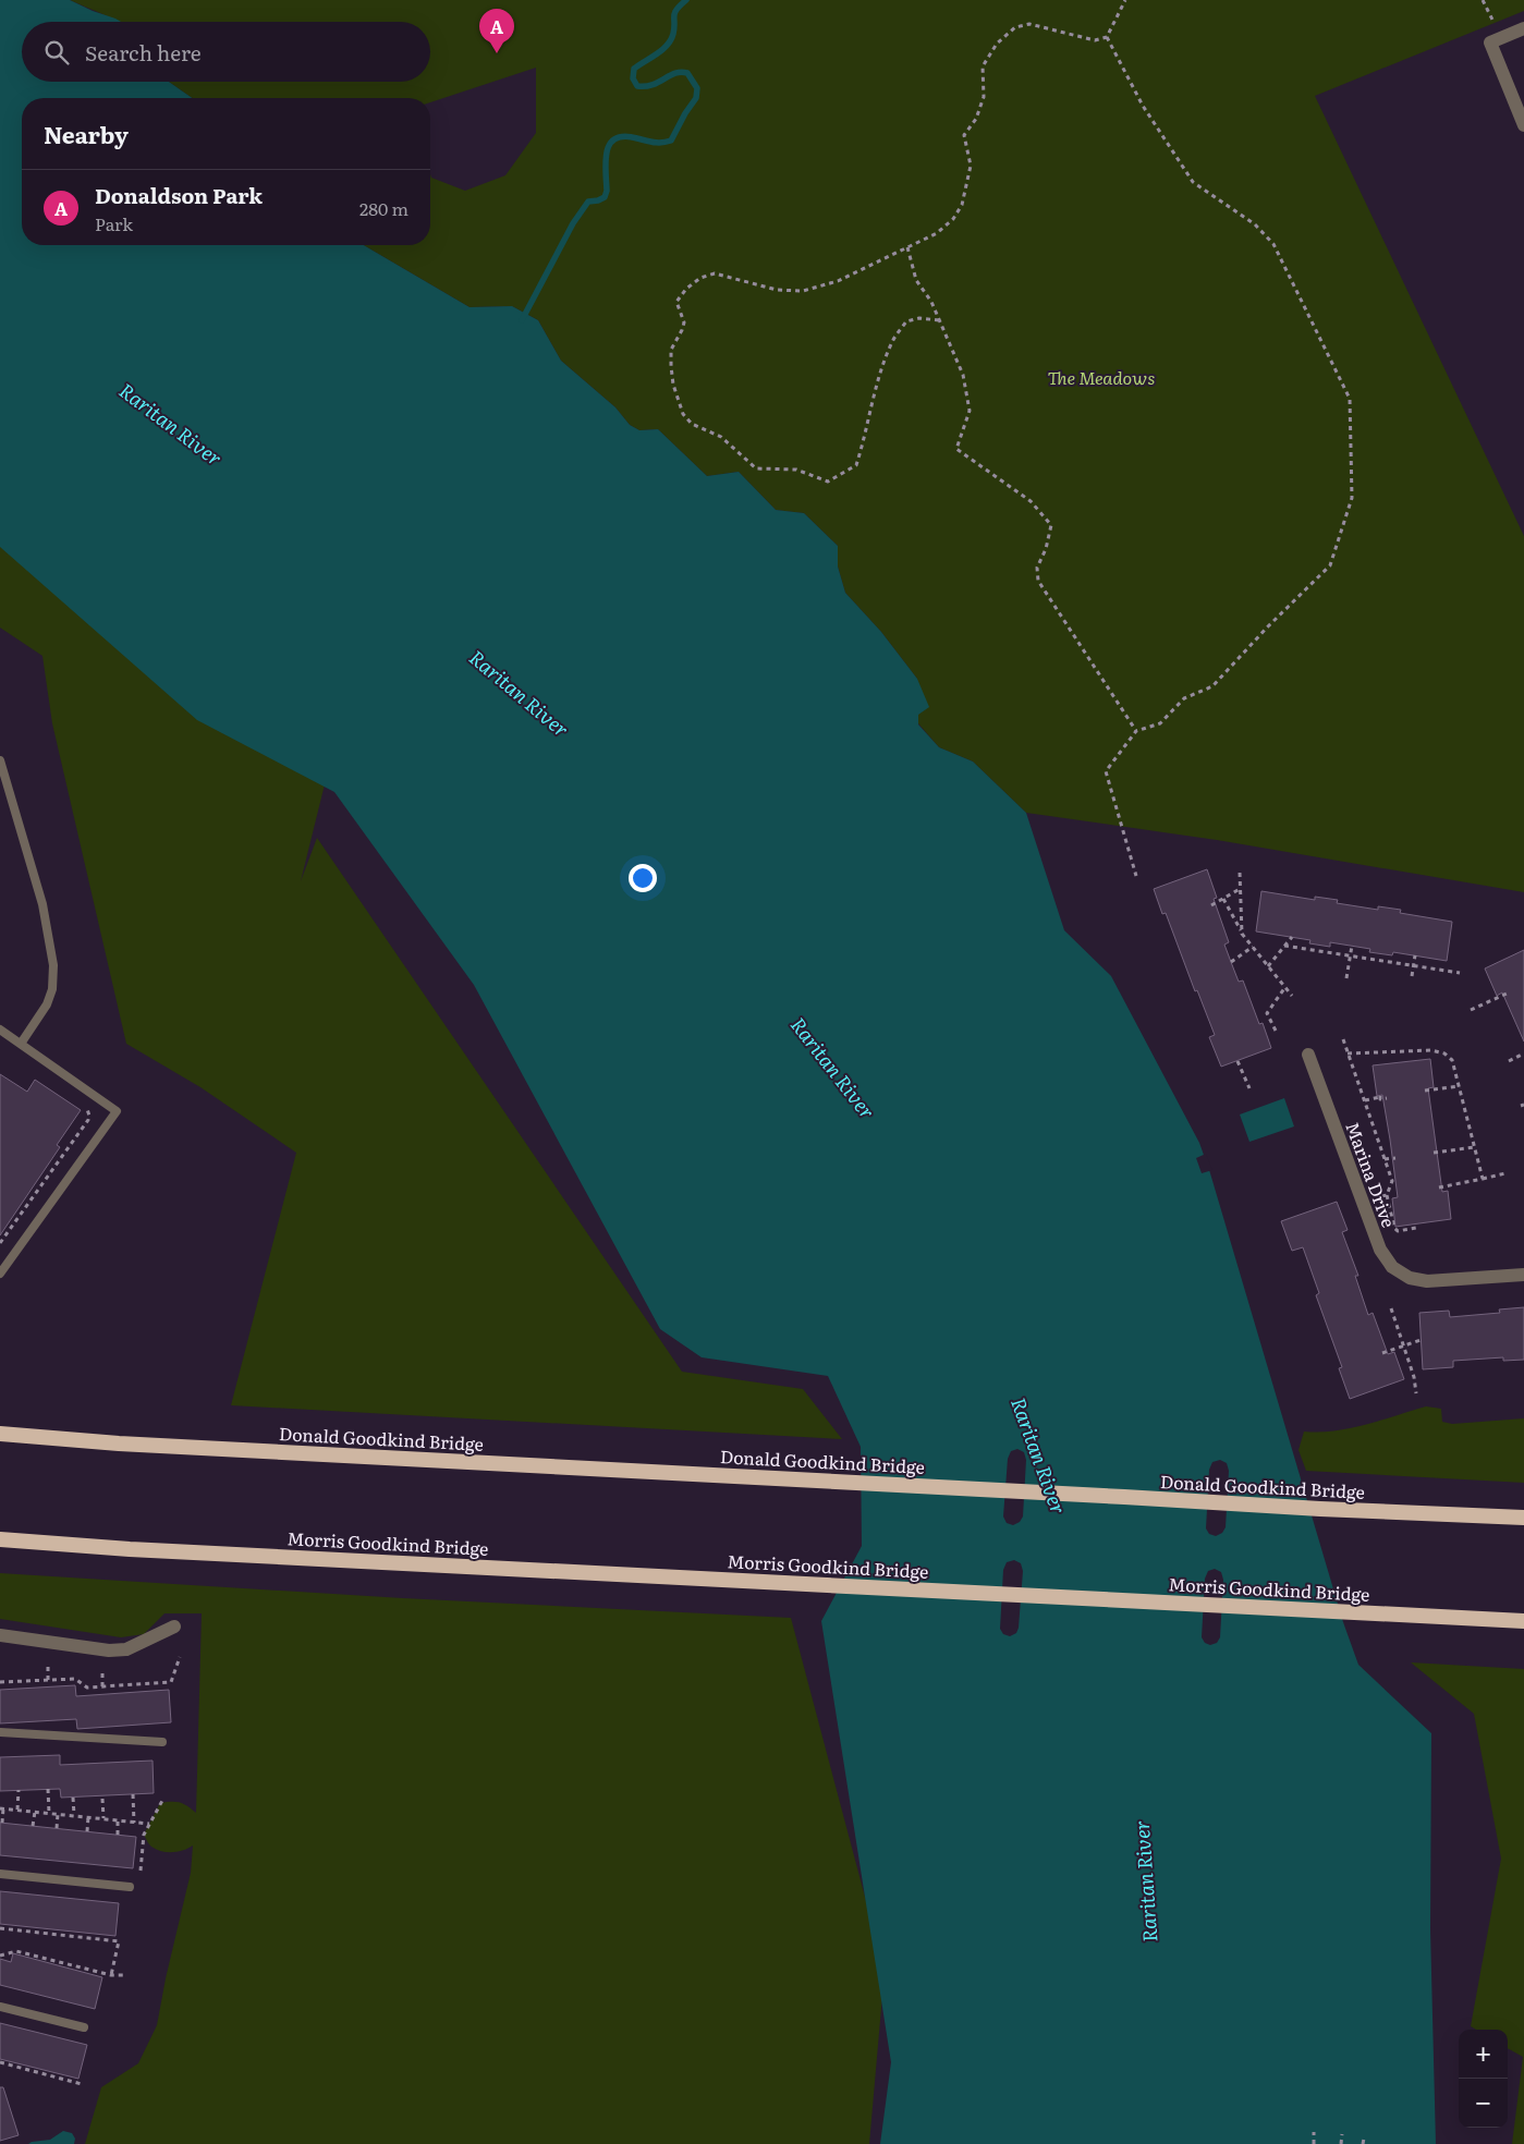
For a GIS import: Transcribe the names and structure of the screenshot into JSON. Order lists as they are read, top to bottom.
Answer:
{
  "streets": {
    "highway": ["Donald Goodkind Bridge", "Morris Goodkind Bridge"],
    "street": ["Marina Drive"]
  },
  "water": ["Raritan River"],
  "parks": ["The Meadows"],
  "page": {
    "pins": "A",
    "search": "Search here",
    "heading": "Nearby",
    "list": [
      {
        "mark": "A",
        "name": "Donaldson Park",
        "note": "Park",
        "value": "280 m"
      }
    ],
    "map_buttons": ["+", "−"]
  }
}
